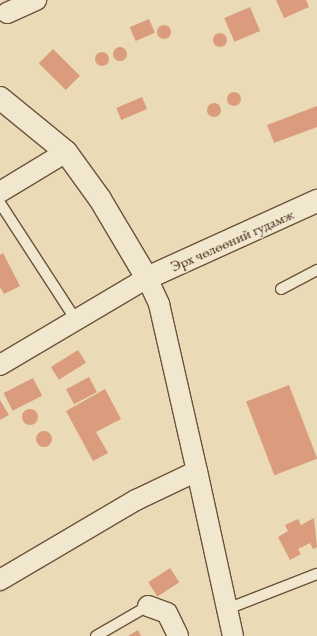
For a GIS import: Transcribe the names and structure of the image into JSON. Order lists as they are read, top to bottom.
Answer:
{
  "streets": {
    "main road": ["Эрх чөлөөний гудамж"]
  }
}
